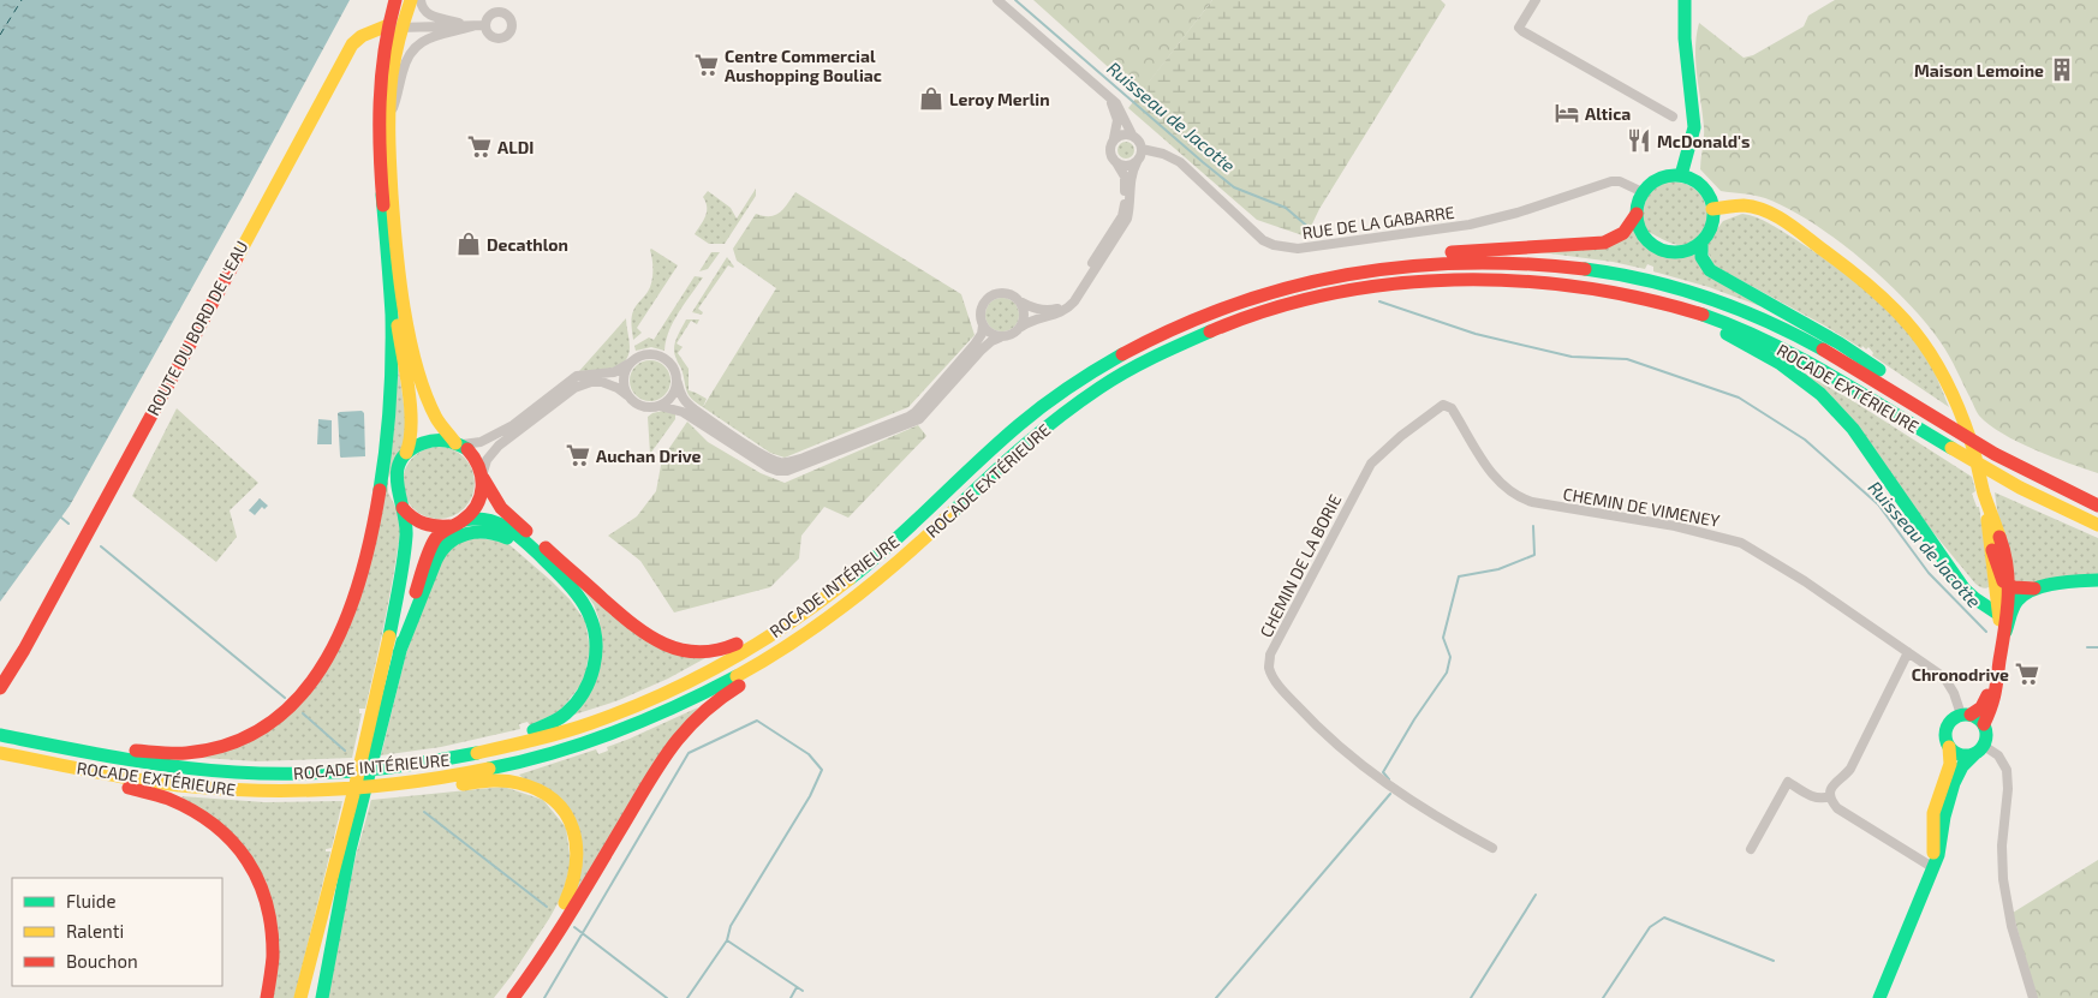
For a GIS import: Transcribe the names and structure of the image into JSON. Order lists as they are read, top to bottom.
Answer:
{
  "streets": {
    "main road": ["ROUTE DU BORD DE L'EAU", "ROCADE EXTÉRIEURE", "ROCADE INTÉRIEURE"],
    "street": ["RUE DE LA GABARRE", "CHEMIN DE VIMENEY", "CHEMIN DE LA BORIE"]
  },
  "crossings": [
    ["CHEMIN DE VIMENEY", "CHEMIN DE LA BORIE"]
  ],
  "water": ["Ruisseau de Jacotte"],
  "places": {
    "supermarket": [
      "Centre Commercial Aushopping Bouliac",
      "ALDI",
      "Auchan Drive",
      "Chronodrive"
    ],
    "building": ["Maison Lemoine"],
    "shop": ["Leroy Merlin", "Decathlon"],
    "hotel": ["Altica"],
    "restaurant": ["McDonald's"]
  },
  "legend": ["Fluide", "Ralenti", "Bouchon"]
}
